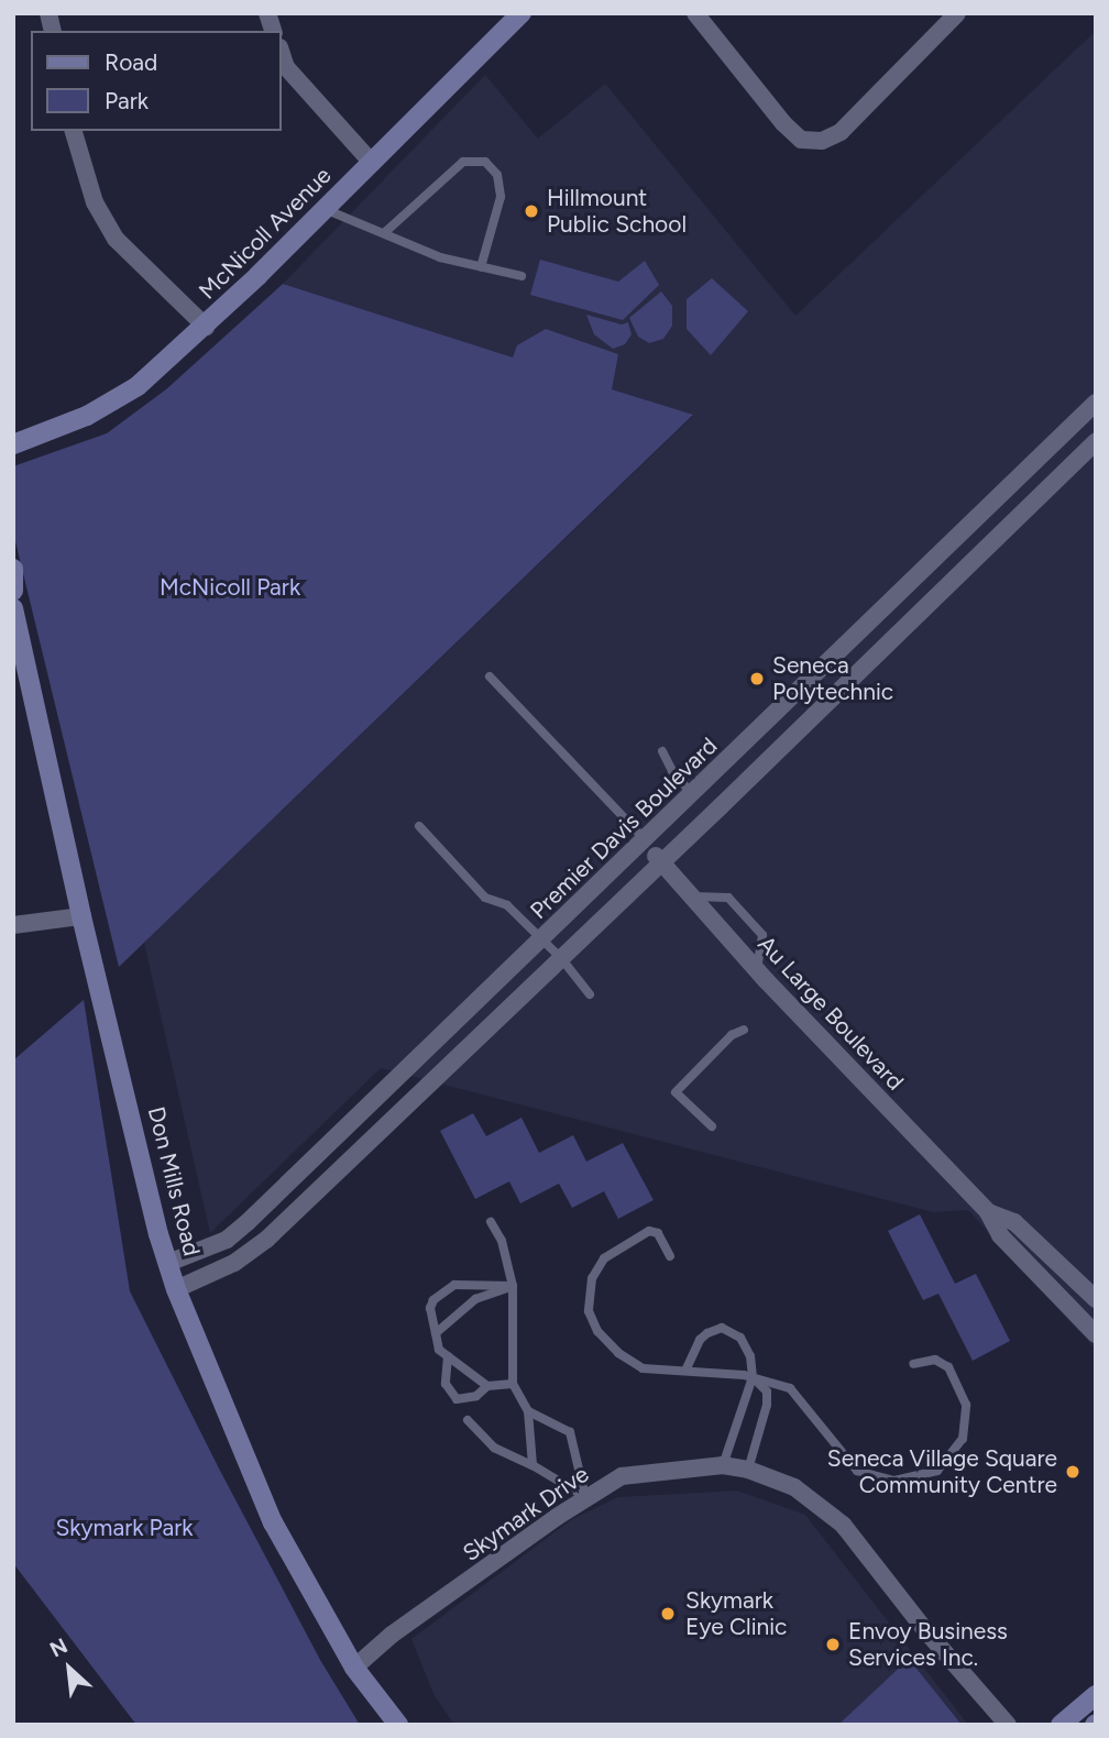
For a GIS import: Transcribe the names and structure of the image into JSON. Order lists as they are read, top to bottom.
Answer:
{
  "streets": {
    "main road": ["McNicoll Avenue", "Don Mills Road"],
    "street": ["Premier Davis Boulevard", "Au Large Boulevard", "Skymark Drive"]
  },
  "crossings": [
    ["Premier Davis Boulevard", "Au Large Boulevard"],
    ["Premier Davis Boulevard", "Don Mills Road"],
    ["Don Mills Road", "Skymark Drive"]
  ],
  "parks": ["McNicoll Park", "Skymark Park"],
  "places": [
    "Hillmount Public School",
    "Seneca Polytechnic",
    "Seneca Village Square Community Centre",
    "Skymark Eye Clinic",
    "Envoy Business Services Inc."
  ],
  "legend": ["Road", "Park"],
  "north": "top left"
}
